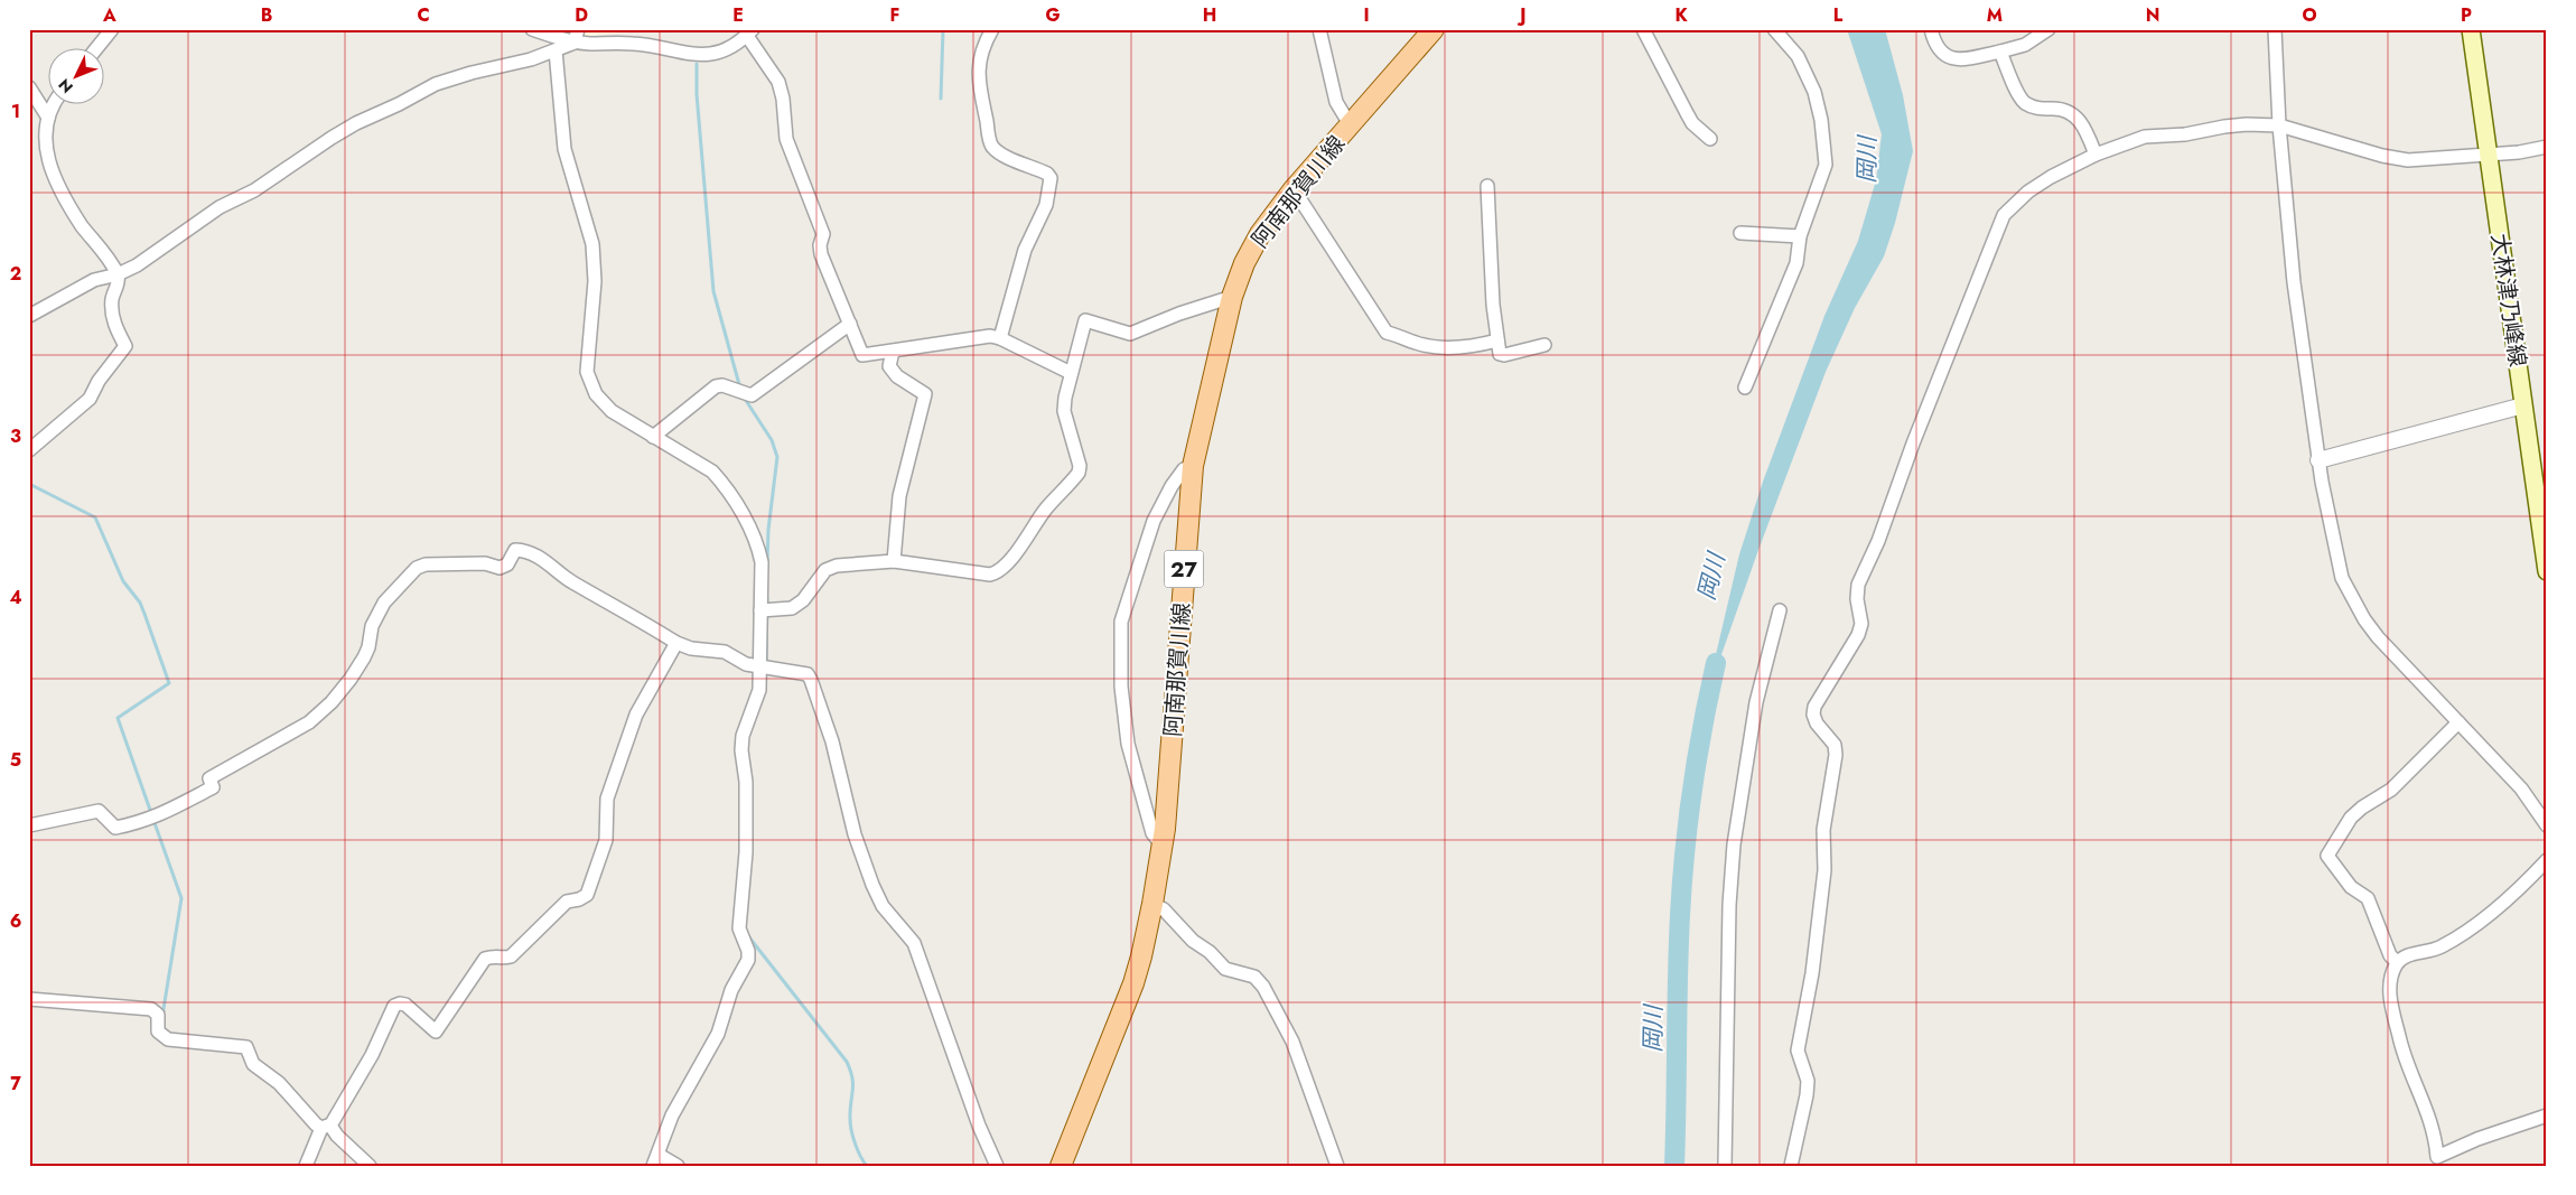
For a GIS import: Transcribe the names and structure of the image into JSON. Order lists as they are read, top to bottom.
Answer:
{
  "streets": {
    "main road": ["阿南那賀川線", "大林津乃峰線", "27"]
  },
  "water": ["岡川"],
  "north": "bottom left",
  "grid": {
    "columns": [
      "A",
      "B",
      "C",
      "D",
      "E",
      "F",
      "G",
      "H",
      "I",
      "J",
      "K",
      "L",
      "M",
      "N",
      "O",
      "P"
    ],
    "rows": [
      "1",
      "2",
      "3",
      "4",
      "5",
      "6",
      "7"
    ]
  }
}
